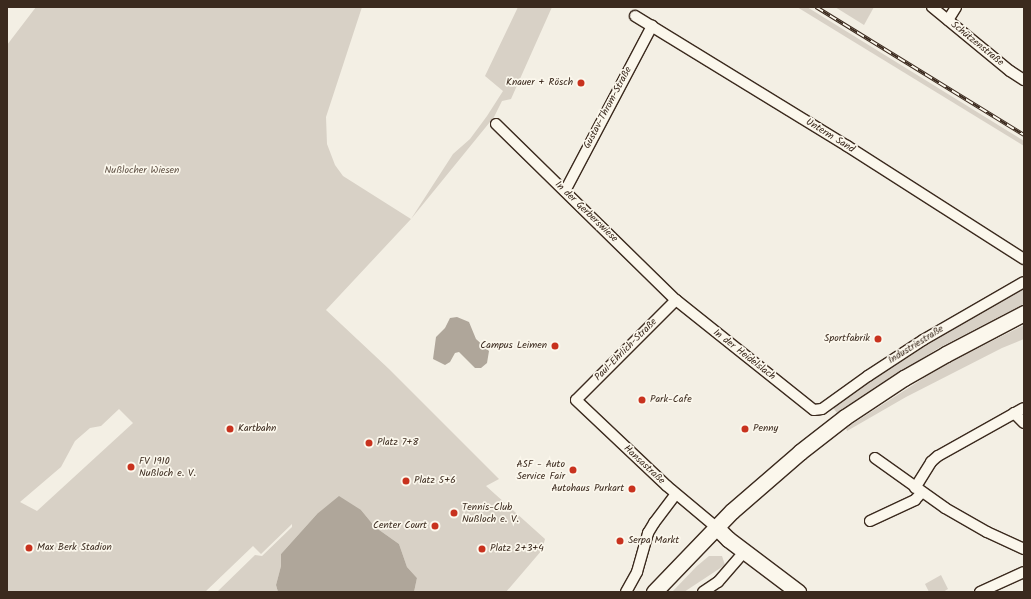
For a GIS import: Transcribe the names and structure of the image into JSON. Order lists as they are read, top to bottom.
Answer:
{
  "streets": {
    "street": [
      "Schützenstraße",
      "Gustav-Throm-Straße",
      "Unterm Sand",
      "In der Gerberswiese",
      "Industriestraße",
      "Paul-Ehrlich-Straße",
      "In der Heidelslach",
      "Hansastraße"
    ]
  },
  "crossings": [
    ["Gustav-Throm-Straße", "Unterm Sand"],
    ["Gustav-Throm-Straße", "In der Gerberswiese"],
    ["In der Gerberswiese", "Paul-Ehrlich-Straße"],
    ["In der Gerberswiese", "In der Heidelslach"],
    ["Industriestraße", "In der Heidelslach"],
    ["Paul-Ehrlich-Straße", "In der Heidelslach"],
    ["Paul-Ehrlich-Straße", "Hansastraße"]
  ],
  "parks": ["Nußlocher Wiesen"],
  "places": [
    "Knauer + Rösch",
    "Sportfabrik",
    "Campus Leimen",
    "Park-Cafe",
    "Kartbahn",
    "Penny",
    "Platz 7+8",
    "FV 1910 Nußloch e. V.",
    "ASF - Auto Service Fair",
    "Platz 5+6",
    "Autohaus Purkart",
    "Tennis-Club Nußloch e. V.",
    "Center Court",
    "Serpa Markt",
    "Max Berk Stadion",
    "Platz 2+3+4"
  ]
}
